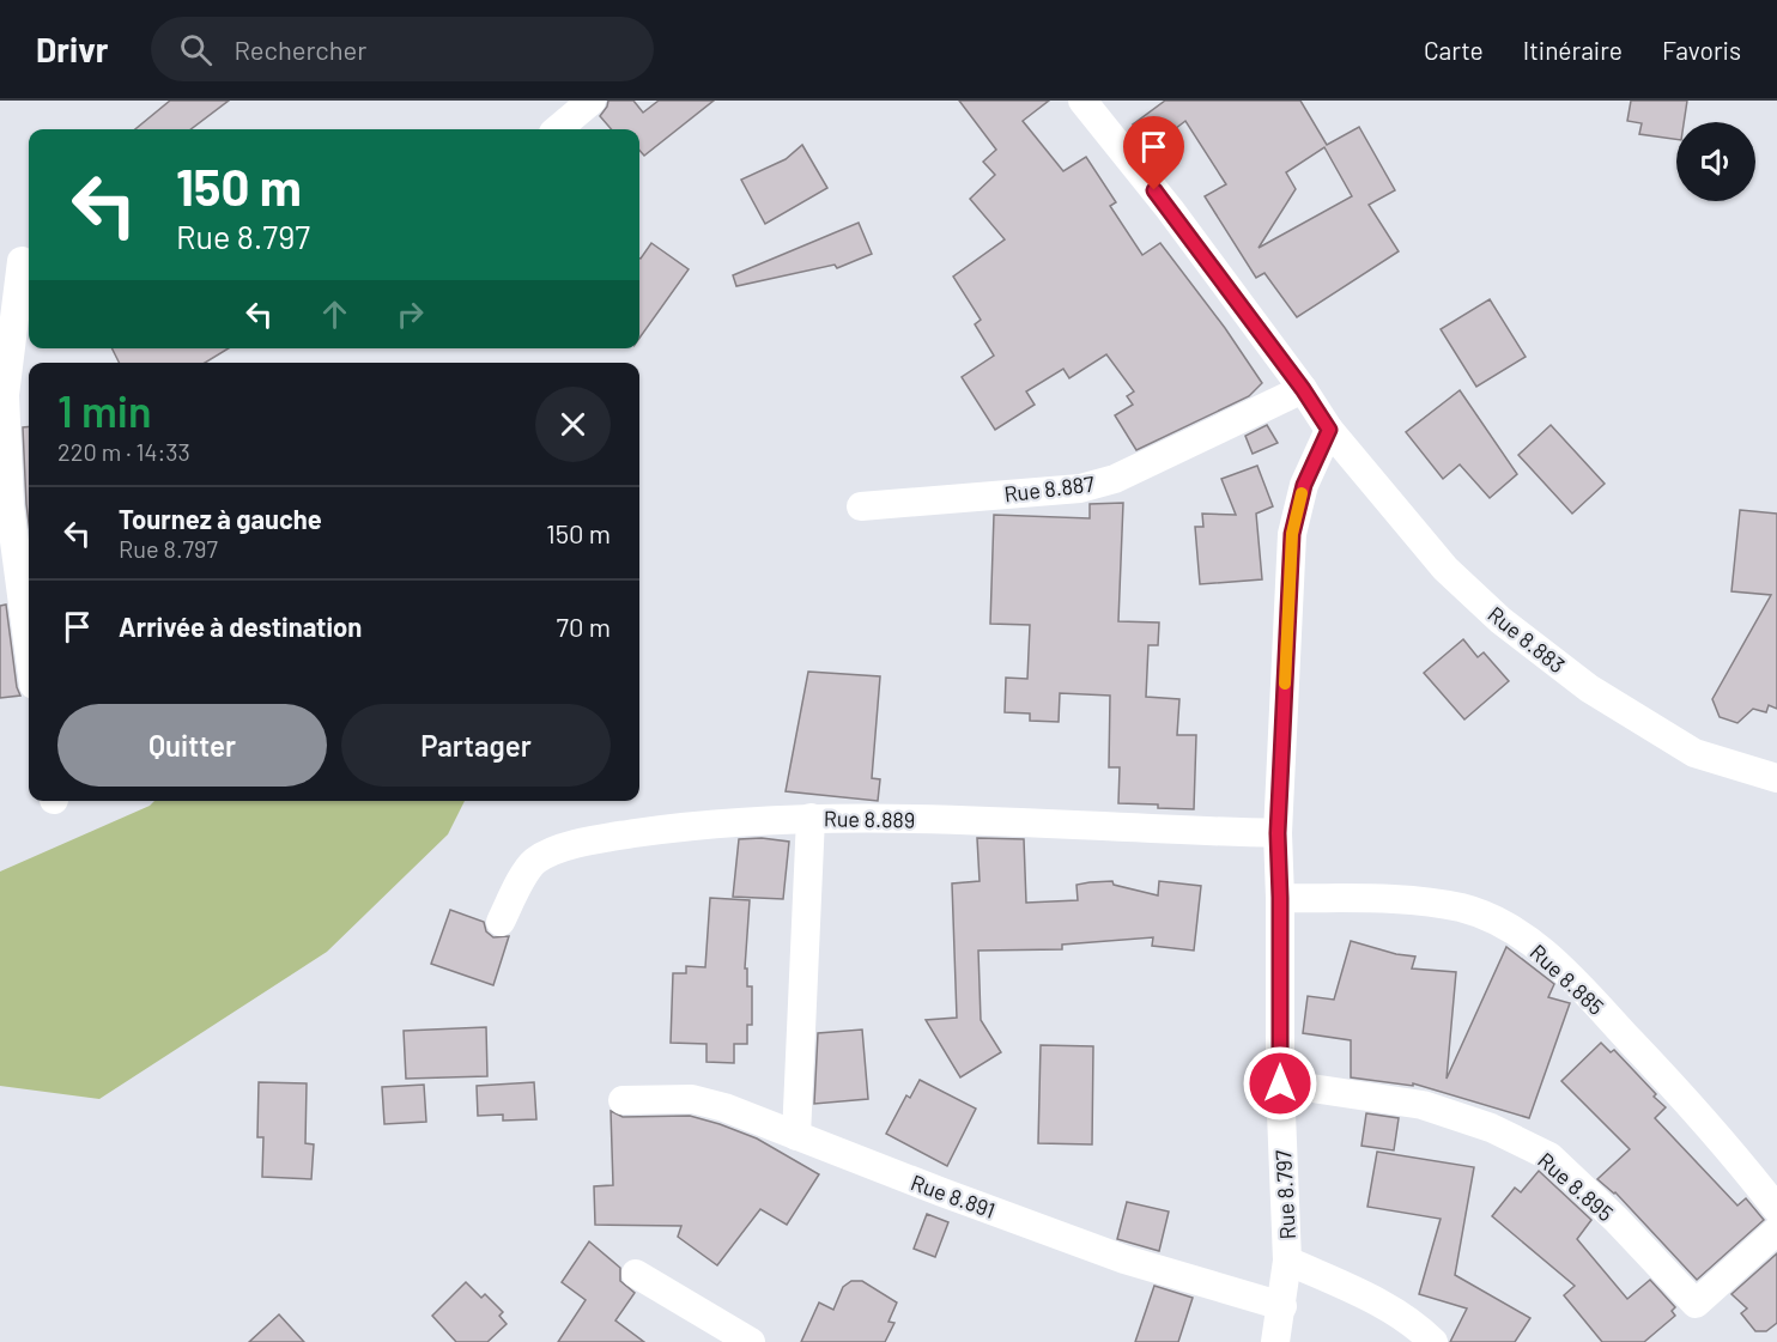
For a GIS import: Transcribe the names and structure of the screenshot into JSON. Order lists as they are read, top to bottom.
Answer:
{
  "streets": {
    "street": [
      "Rue 8.887",
      "Rue 8.883",
      "Rue 8.889",
      "Rue 8.885",
      "Rue 8.895",
      "Rue 8.797",
      "Rue 8.891"
    ]
  },
  "crossings": [
    ["Rue 8.883", "Rue 8.797"],
    ["Rue 8.889", "Rue 8.797"],
    ["Rue 8.885", "Rue 8.797"],
    ["Rue 8.895", "Rue 8.797"],
    ["Rue 8.797", "Rue 8.891"]
  ],
  "page": {
    "header": "Drivr",
    "search": "Rechercher",
    "nav": ["Carte", "Itinéraire", "Favoris"],
    "turn": ["150 m", "Rue 8.797"],
    "heading": ["1 min", "220 m · 14:33"],
    "list": [
      {
        "name": "Tournez à gauche",
        "note": "Rue 8.797",
        "value": "150 m"
      },
      {
        "name": "Arrivée à destination",
        "value": "70 m"
      }
    ],
    "buttons": ["Quitter", "Partager"]
  }
}
